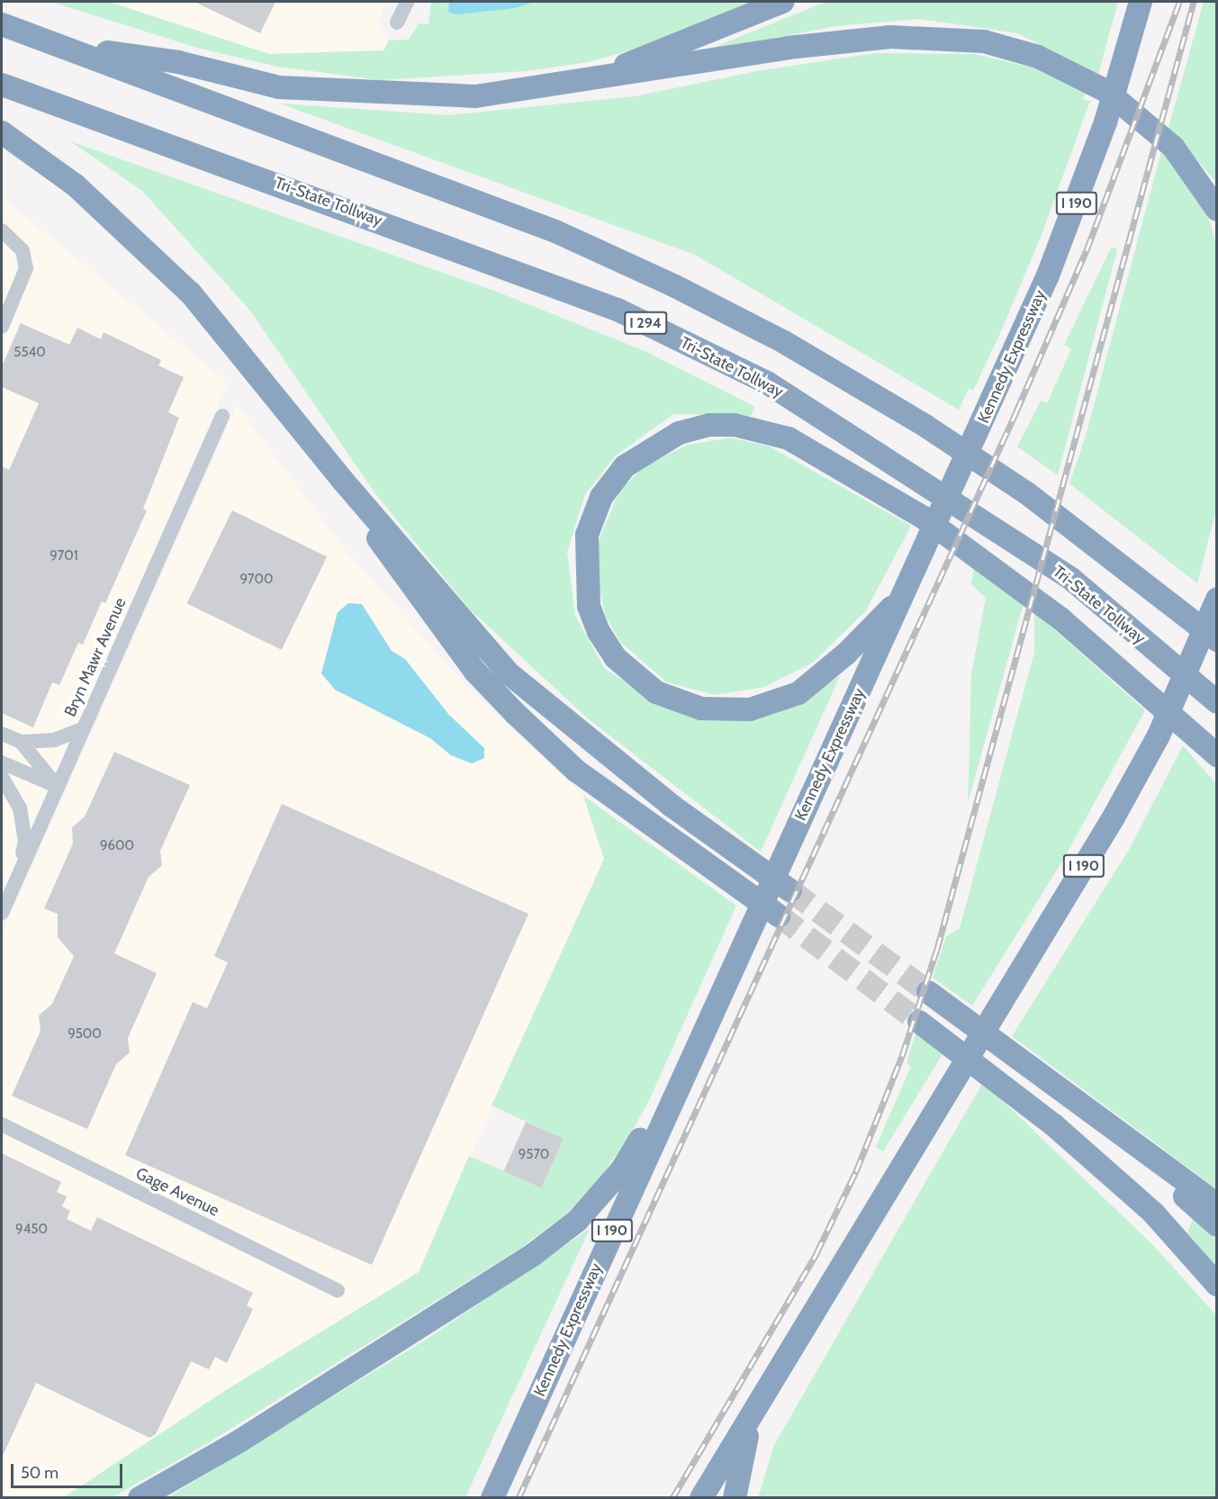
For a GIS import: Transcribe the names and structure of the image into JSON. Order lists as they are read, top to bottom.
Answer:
{
  "streets": {
    "highway": [
      "Tri-State Tollway",
      "I 190",
      "I 294",
      "Kennedy Expressway"
    ],
    "street": ["Bryn Mawr Avenue", "Gage Avenue"]
  },
  "house_numbers": [
    "5540",
    "9701",
    "9700",
    "9600",
    "9500",
    "9570",
    "9450"
  ],
  "scale_bar": "50 m"
}
